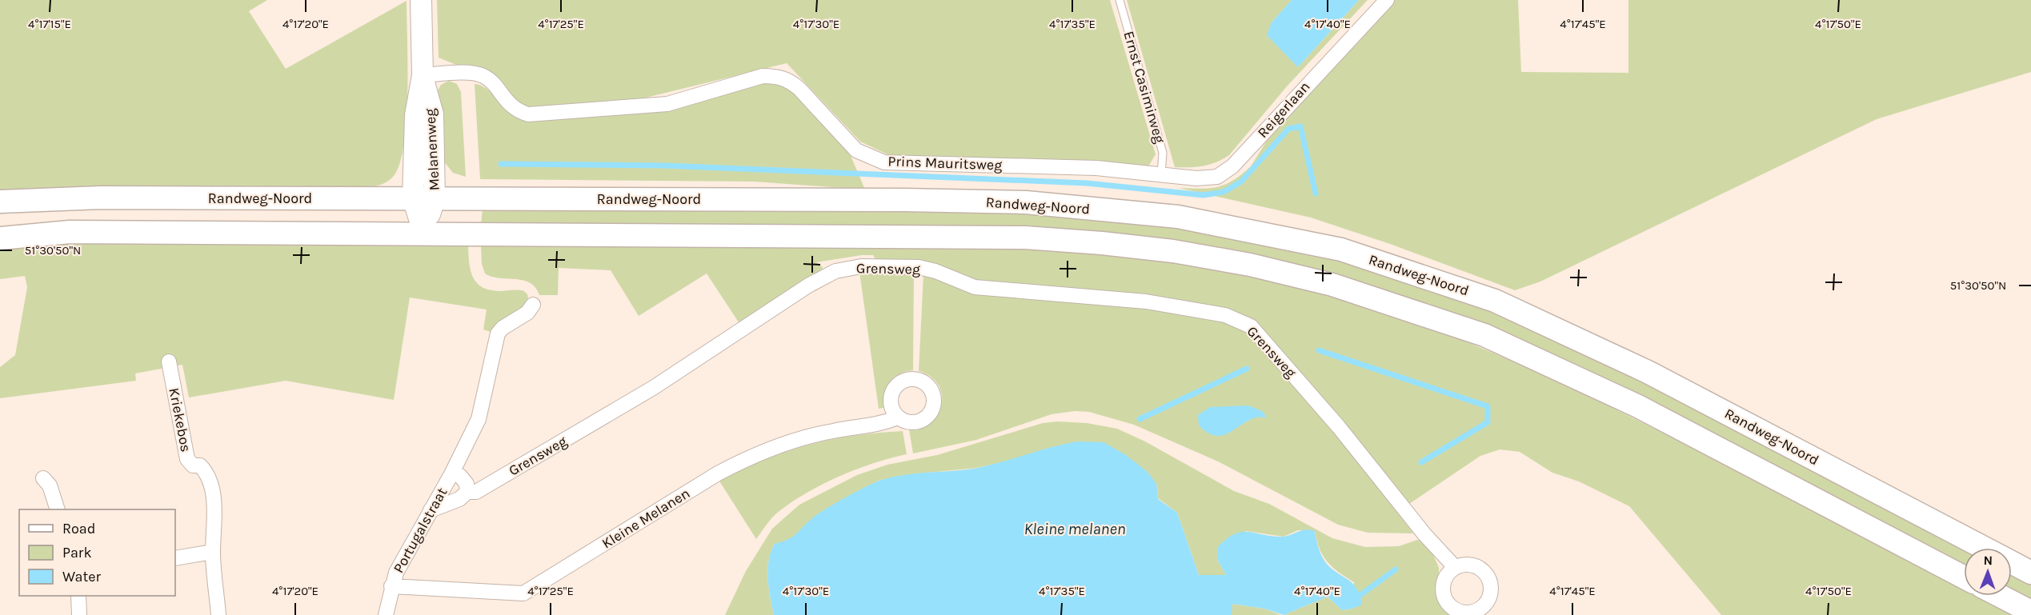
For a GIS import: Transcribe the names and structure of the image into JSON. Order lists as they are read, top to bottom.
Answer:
{
  "streets": {
    "main road": ["Randweg-Noord"],
    "street": [
      "Reigerlaan",
      "Melanenweg",
      "Prins Mauritsweg",
      "Grensweg",
      "Kriekebos",
      "Kleine Melanen",
      "Portugalstraat"
    ],
    "lane": ["Ernst Casimirweg"]
  },
  "crossings": [
    ["Ernst Casimirweg", "Reigerlaan"],
    ["Ernst Casimirweg", "Prins Mauritsweg"],
    ["Reigerlaan", "Prins Mauritsweg"],
    ["Melanenweg", "Prins Mauritsweg"],
    ["Melanenweg", "Randweg-Noord"],
    ["Grensweg", "Portugalstraat"],
    ["Kleine Melanen", "Portugalstraat"]
  ],
  "water": ["Kleine melanen"],
  "legend": ["Road", "Park", "Water"],
  "north": "top",
  "coordinates": [
    "4°17'15\"E",
    "4°17'20\"E",
    "4°17'25\"E",
    "4°17'30\"E",
    "4°17'35\"E",
    "4°17'40\"E",
    "4°17'45\"E",
    "4°17'50\"E",
    "51°30'50\"N"
  ]
}
